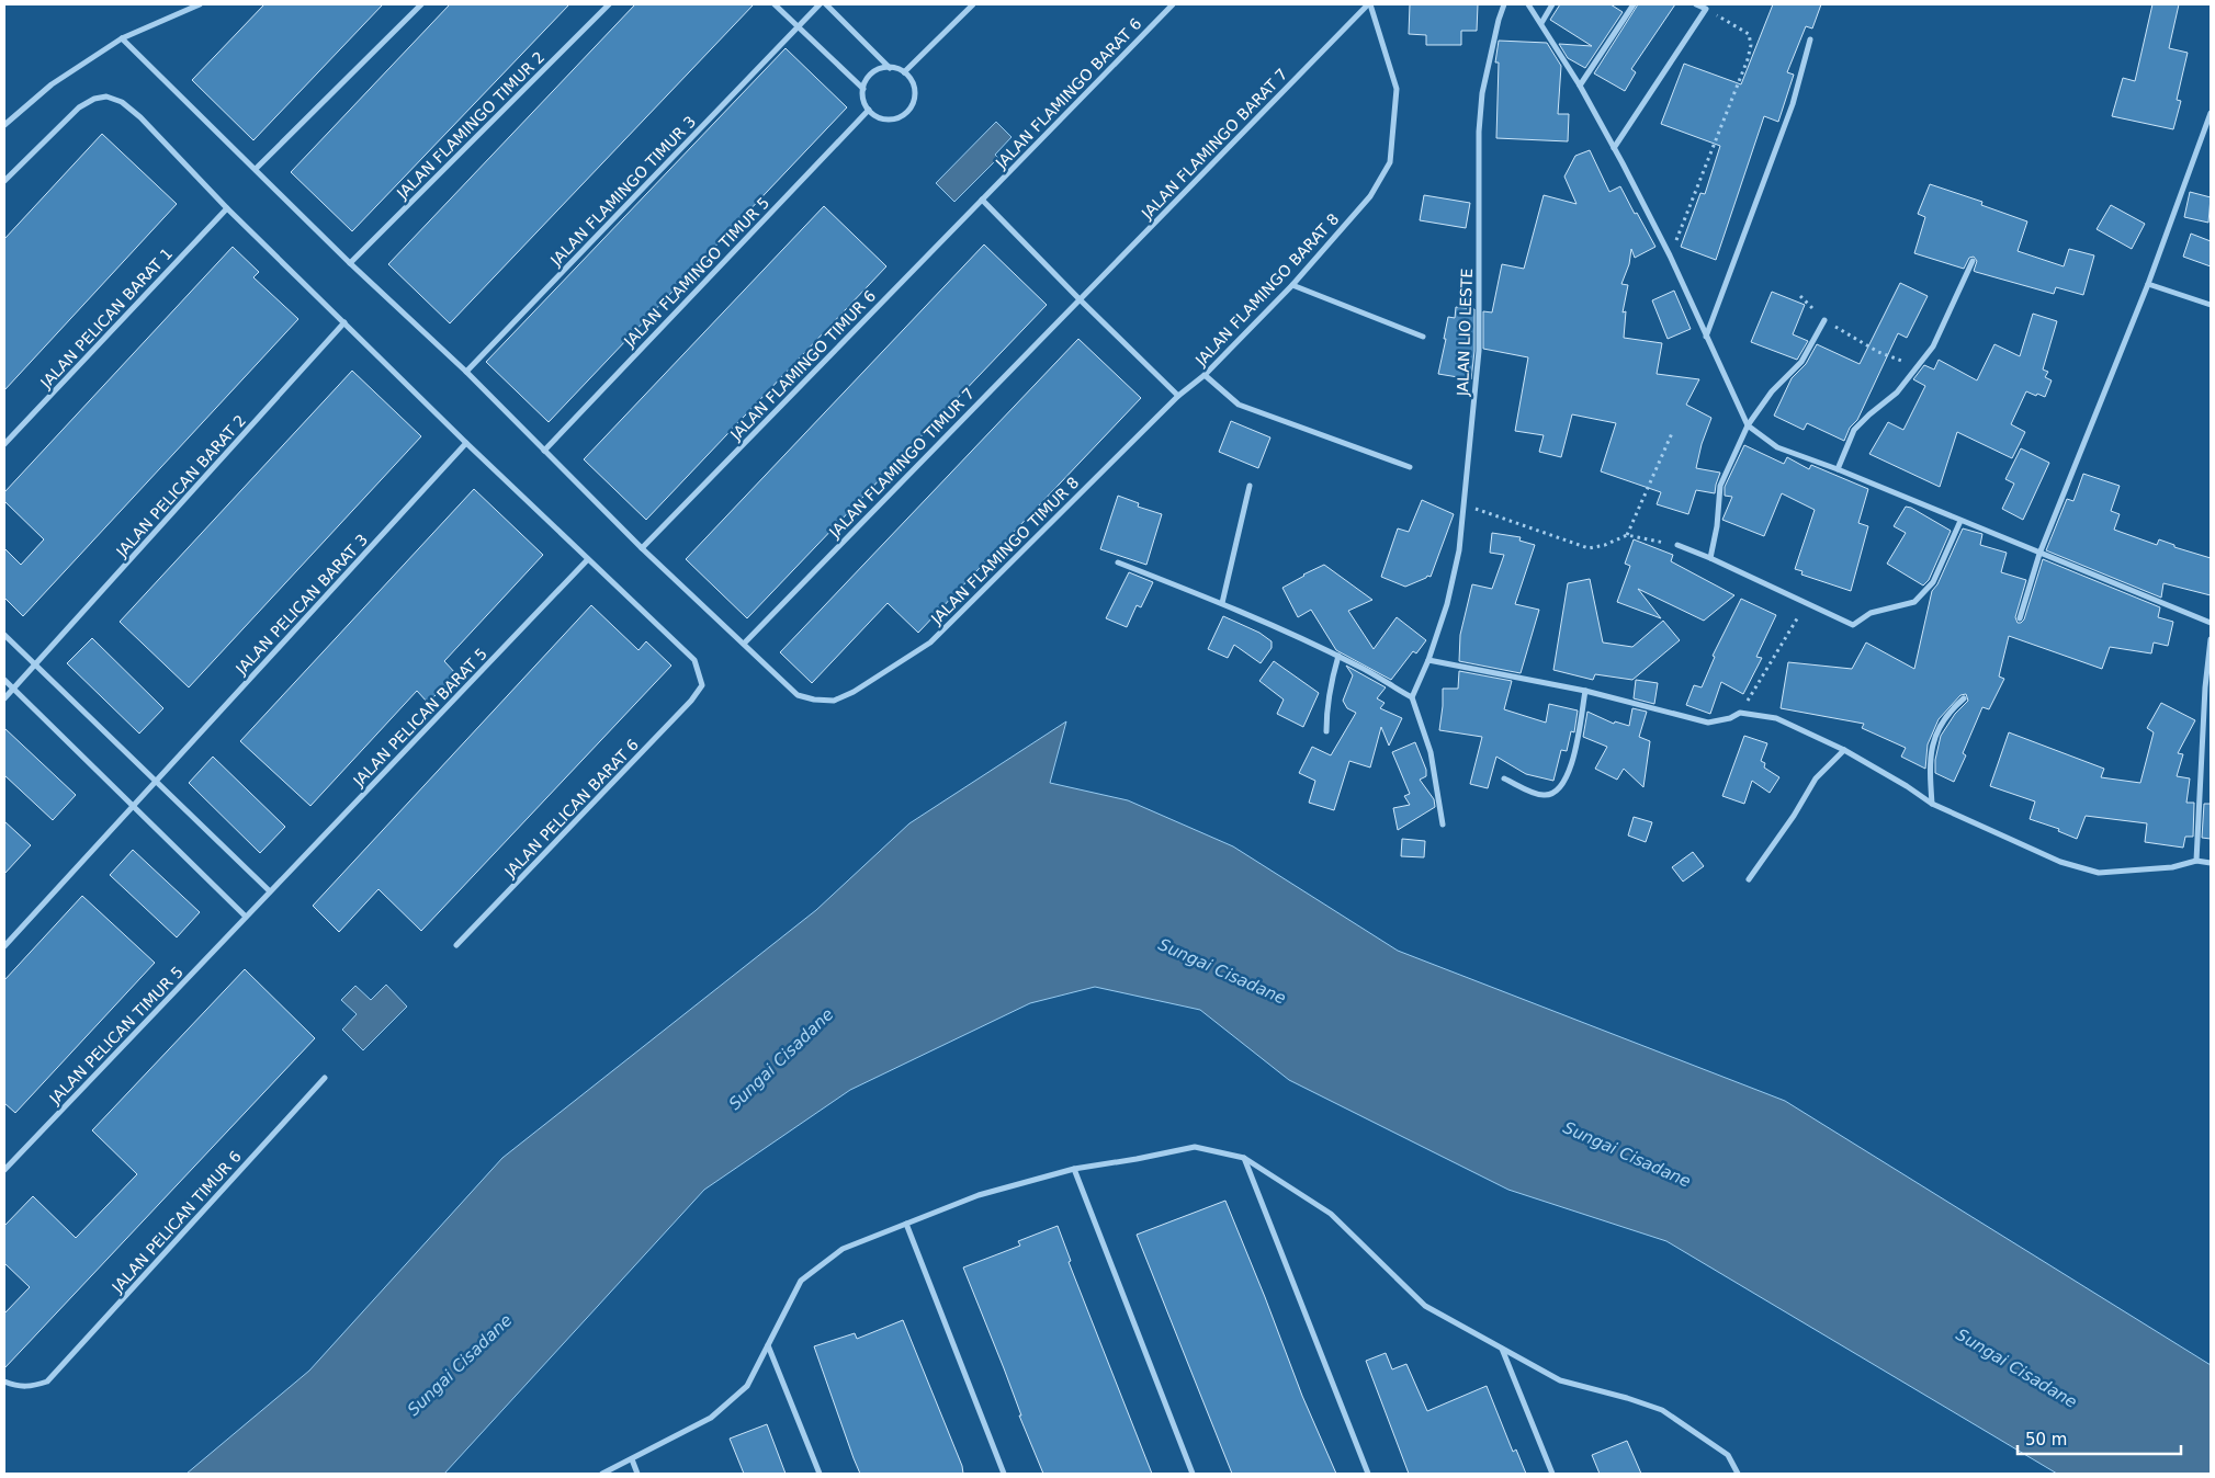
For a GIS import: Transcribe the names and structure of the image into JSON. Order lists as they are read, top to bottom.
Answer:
{
  "streets": {
    "street": [
      "JALAN FLAMINGO BARAT 6",
      "JALAN FLAMINGO TIMUR 2",
      "JALAN FLAMINGO BARAT 7",
      "JALAN FLAMINGO TIMUR 3",
      "JALAN FLAMINGO TIMUR 5",
      "JALAN FLAMINGO BARAT 8",
      "JALAN PELICAN BARAT 1",
      "JALAN LIO LESTE",
      "JALAN FLAMINGO TIMUR 6",
      "JALAN FLAMINGO TIMUR 7",
      "JALAN PELICAN BARAT 2",
      "JALAN FLAMINGO TIMUR 8",
      "JALAN PELICAN BARAT 3",
      "JALAN PELICAN BARAT 5",
      "JALAN PELICAN BARAT 6",
      "JALAN PELICAN TIMUR 5",
      "JALAN PELICAN TIMUR 6"
    ]
  },
  "crossings": [
    ["JALAN FLAMINGO BARAT 6", "JALAN FLAMINGO TIMUR 6"],
    ["JALAN FLAMINGO BARAT 7", "JALAN FLAMINGO BARAT 8"],
    ["JALAN FLAMINGO BARAT 7", "JALAN FLAMINGO TIMUR 7"],
    ["JALAN FLAMINGO BARAT 8", "JALAN FLAMINGO TIMUR 8"],
    ["JALAN FLAMINGO TIMUR 7", "JALAN FLAMINGO TIMUR 8"],
    ["JALAN PELICAN BARAT 5", "JALAN PELICAN BARAT 6"],
    ["JALAN PELICAN BARAT 5", "JALAN PELICAN TIMUR 5"]
  ],
  "water": ["Sungai Cisadane"],
  "scale_bar": "50 m"
}
